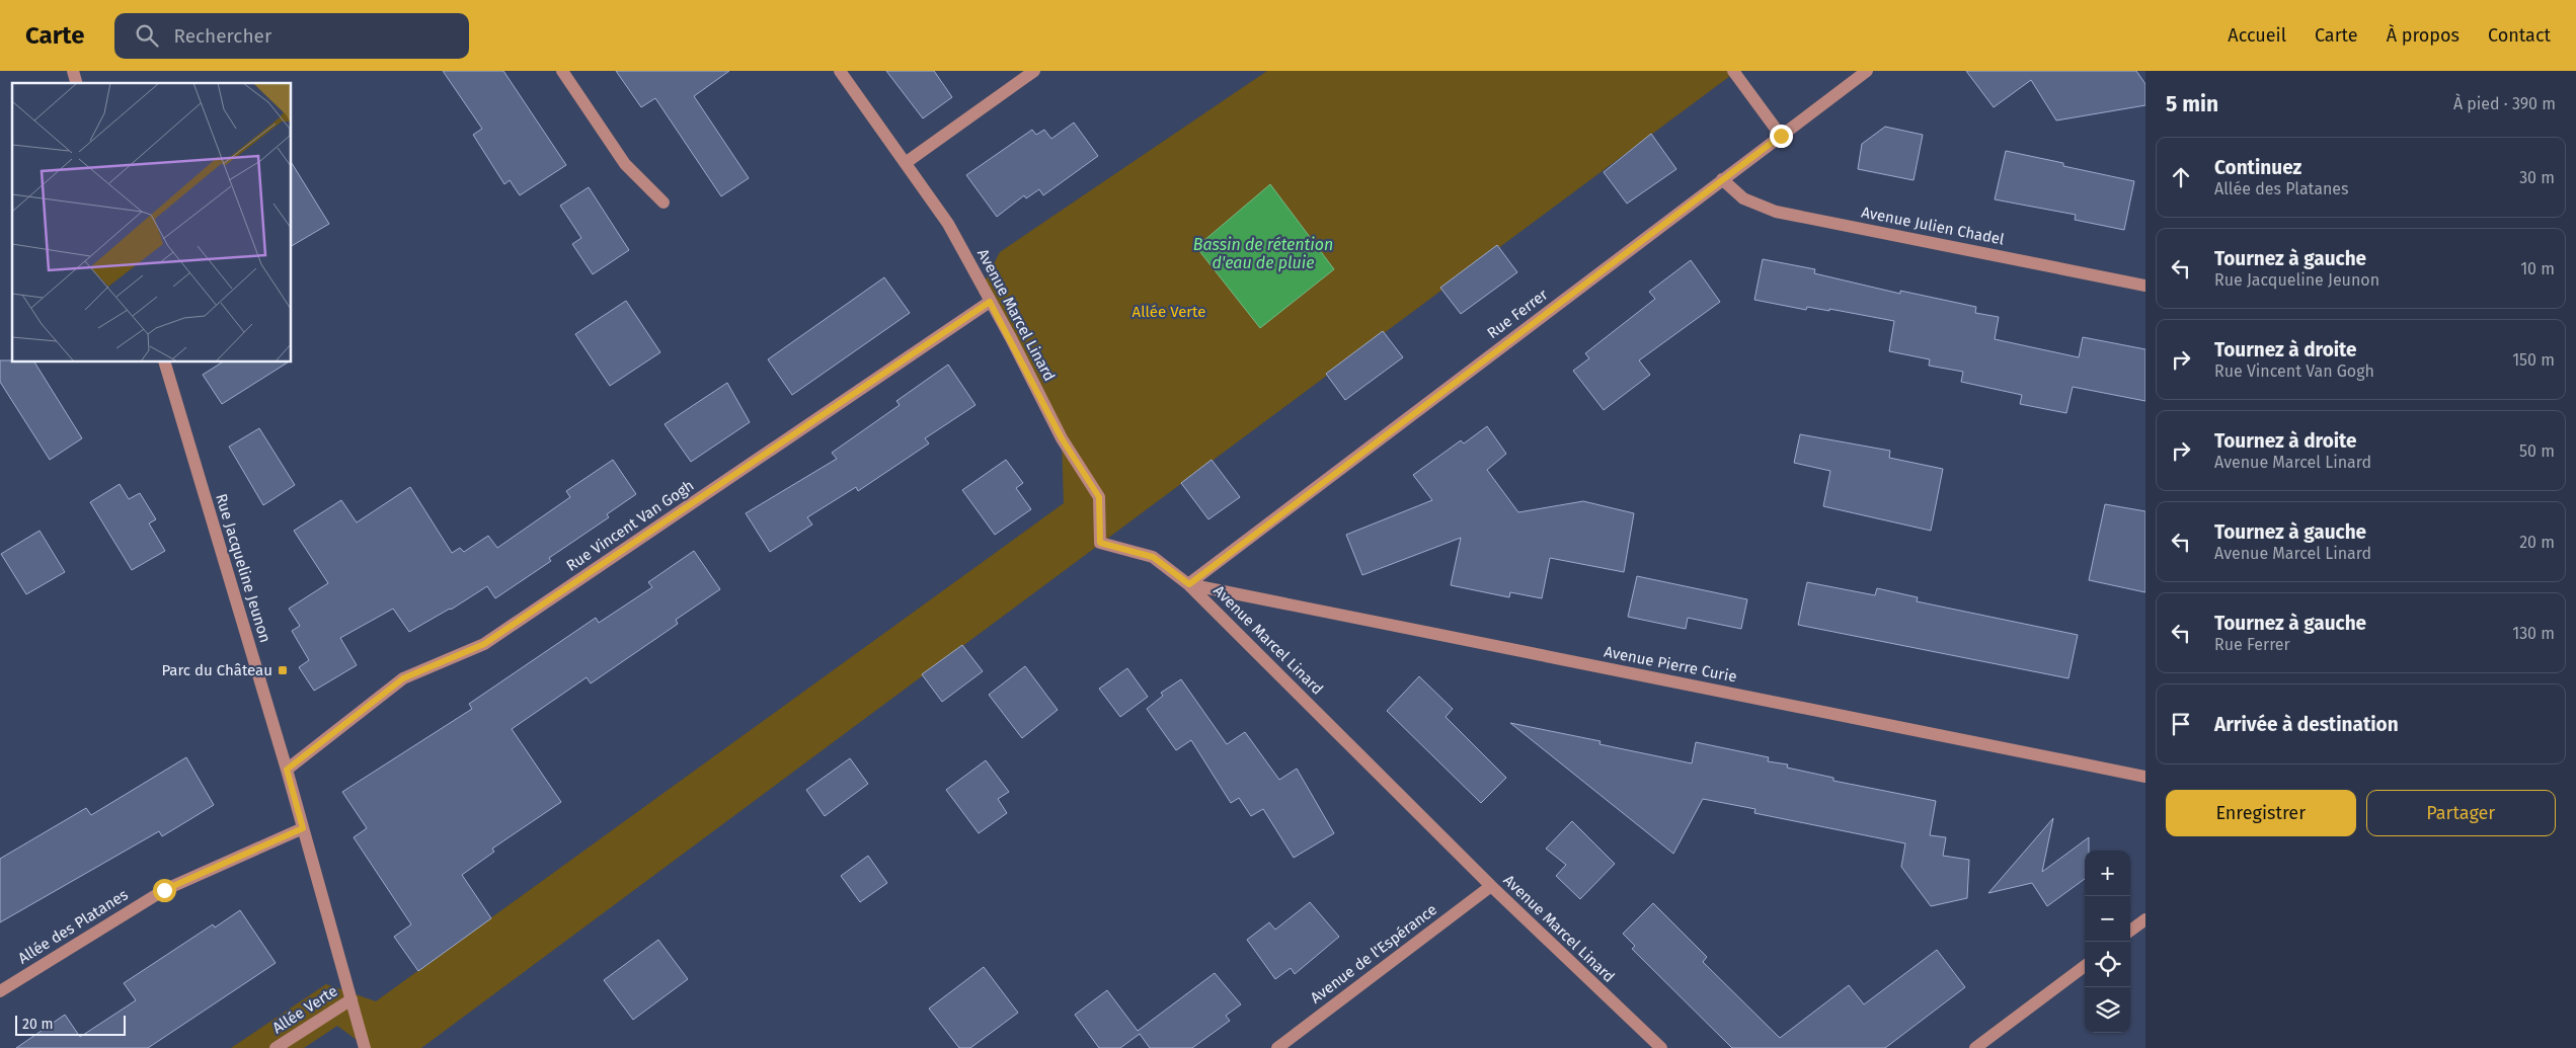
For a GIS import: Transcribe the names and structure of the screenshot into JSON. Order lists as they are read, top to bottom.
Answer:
{
  "streets": {
    "street": [
      "Avenue Julien Chadel",
      "Rue Ferrer",
      "Avenue Marcel Linard",
      "Rue Vincent Van Gogh",
      "Rue Jacqueline Jeunon",
      "Avenue Pierre Curie",
      "Allée des Platanes",
      "Avenue de l'Espérance",
      "Allée Verte"
    ]
  },
  "crossings": [
    ["Avenue Julien Chadel", "Rue Ferrer"],
    ["Rue Ferrer", "Avenue Marcel Linard"],
    ["Rue Ferrer", "Avenue Pierre Curie"],
    ["Avenue Marcel Linard", "Rue Vincent Van Gogh"],
    ["Avenue Marcel Linard", "Avenue Pierre Curie"],
    ["Avenue Marcel Linard", "Avenue de l'Espérance"],
    ["Rue Vincent Van Gogh", "Rue Jacqueline Jeunon"],
    ["Rue Jacqueline Jeunon", "Allée des Platanes"],
    ["Rue Jacqueline Jeunon", "Allée Verte"]
  ],
  "water": ["Bassin de rétention d'eau de pluie"],
  "parks": ["Allée Verte"],
  "places": {
    "transit": ["Parc du Château"]
  },
  "scale_bar": "20 m",
  "page": {
    "header": "Carte",
    "search": "Rechercher",
    "nav": [
      "Accueil",
      "Carte",
      "À propos",
      "Contact"
    ],
    "heading": ["5 min", "À pied · 390 m"],
    "list": [
      ["Continuez", "Allée des Platanes", "30 m"],
      ["Tournez à gauche", "Rue Jacqueline Jeunon", "10 m"],
      ["Tournez à droite", "Rue Vincent Van Gogh", "150 m"],
      ["Tournez à droite", "Avenue Marcel Linard", "50 m"],
      ["Tournez à gauche", "Avenue Marcel Linard", "20 m"],
      ["Tournez à gauche", "Rue Ferrer", "130 m"],
      "Arrivée à destination"
    ],
    "buttons": ["Enregistrer", "Partager"],
    "map_buttons": ["+", "−"],
    "scale": "20 m"
  }
}
